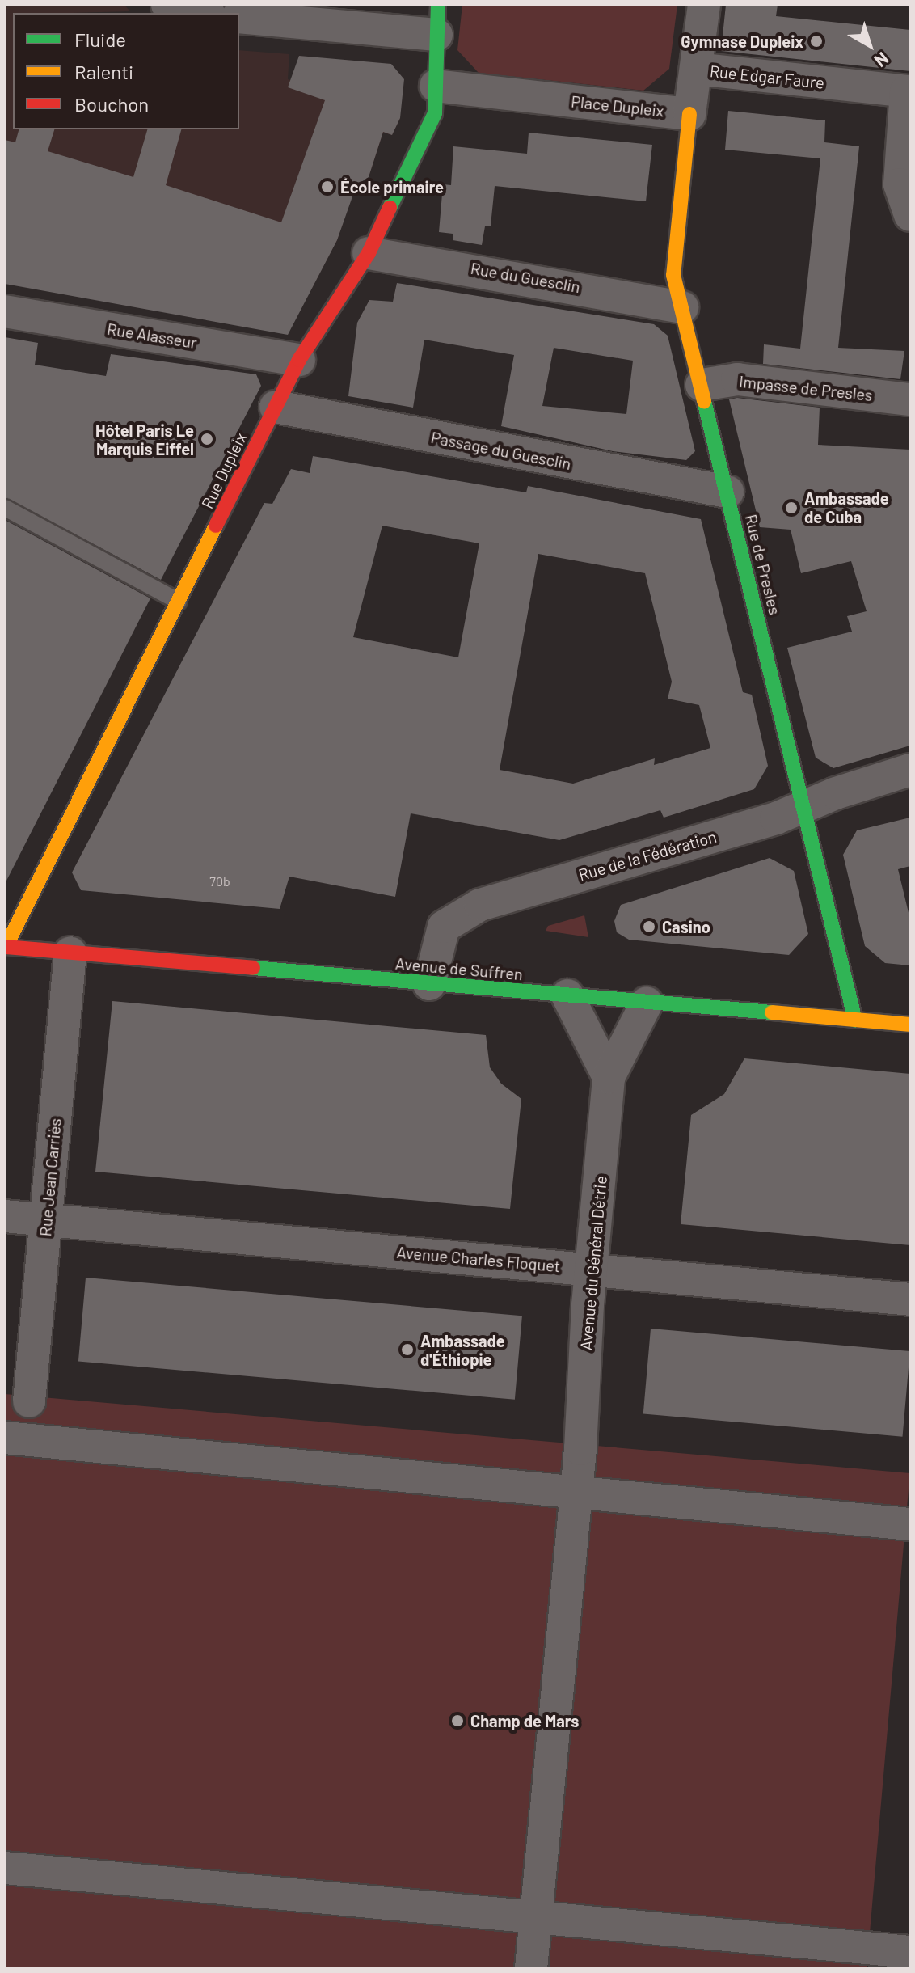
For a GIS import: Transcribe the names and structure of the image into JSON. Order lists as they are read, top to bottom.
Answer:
{
  "streets": {
    "street": [
      "Rue Edgar Faure",
      "Place Dupleix",
      "Rue du Guesclin",
      "Rue Alasseur",
      "Impasse de Presles",
      "Passage du Guesclin",
      "Rue Dupleix",
      "Rue de Presles",
      "Rue de la Fédération",
      "Avenue de Suffren",
      "Rue Jean Carriès",
      "Avenue Charles Floquet",
      "Avenue du Général Détrie"
    ]
  },
  "crossings": [
    ["Place Dupleix", "Rue Dupleix"],
    ["Place Dupleix", "Rue de Presles"],
    ["Rue du Guesclin", "Rue Dupleix"],
    ["Rue du Guesclin", "Rue de Presles"],
    ["Rue Alasseur", "Rue Dupleix"],
    ["Impasse de Presles", "Rue de Presles"],
    ["Passage du Guesclin", "Rue Dupleix"],
    ["Passage du Guesclin", "Rue de Presles"],
    ["Rue Dupleix", "Avenue de Suffren"],
    ["Rue de Presles", "Rue de la Fédération"],
    ["Rue de Presles", "Avenue de Suffren"],
    ["Rue de la Fédération", "Avenue de Suffren"],
    ["Avenue de Suffren", "Rue Jean Carriès"],
    ["Avenue de Suffren", "Avenue du Général Détrie"],
    ["Rue Jean Carriès", "Avenue Charles Floquet"],
    ["Avenue Charles Floquet", "Avenue du Général Détrie"]
  ],
  "places": [
    "Gymnase Dupleix",
    "École primaire",
    "Hôtel Paris Le Marquis Eiffel",
    "Ambassade de Cuba",
    "Casino",
    "Ambassade d'Éthiopie",
    "Champ de Mars"
  ],
  "house_numbers": ["70b"],
  "legend": ["Fluide", "Ralenti", "Bouchon"],
  "north": "bottom right"
}
